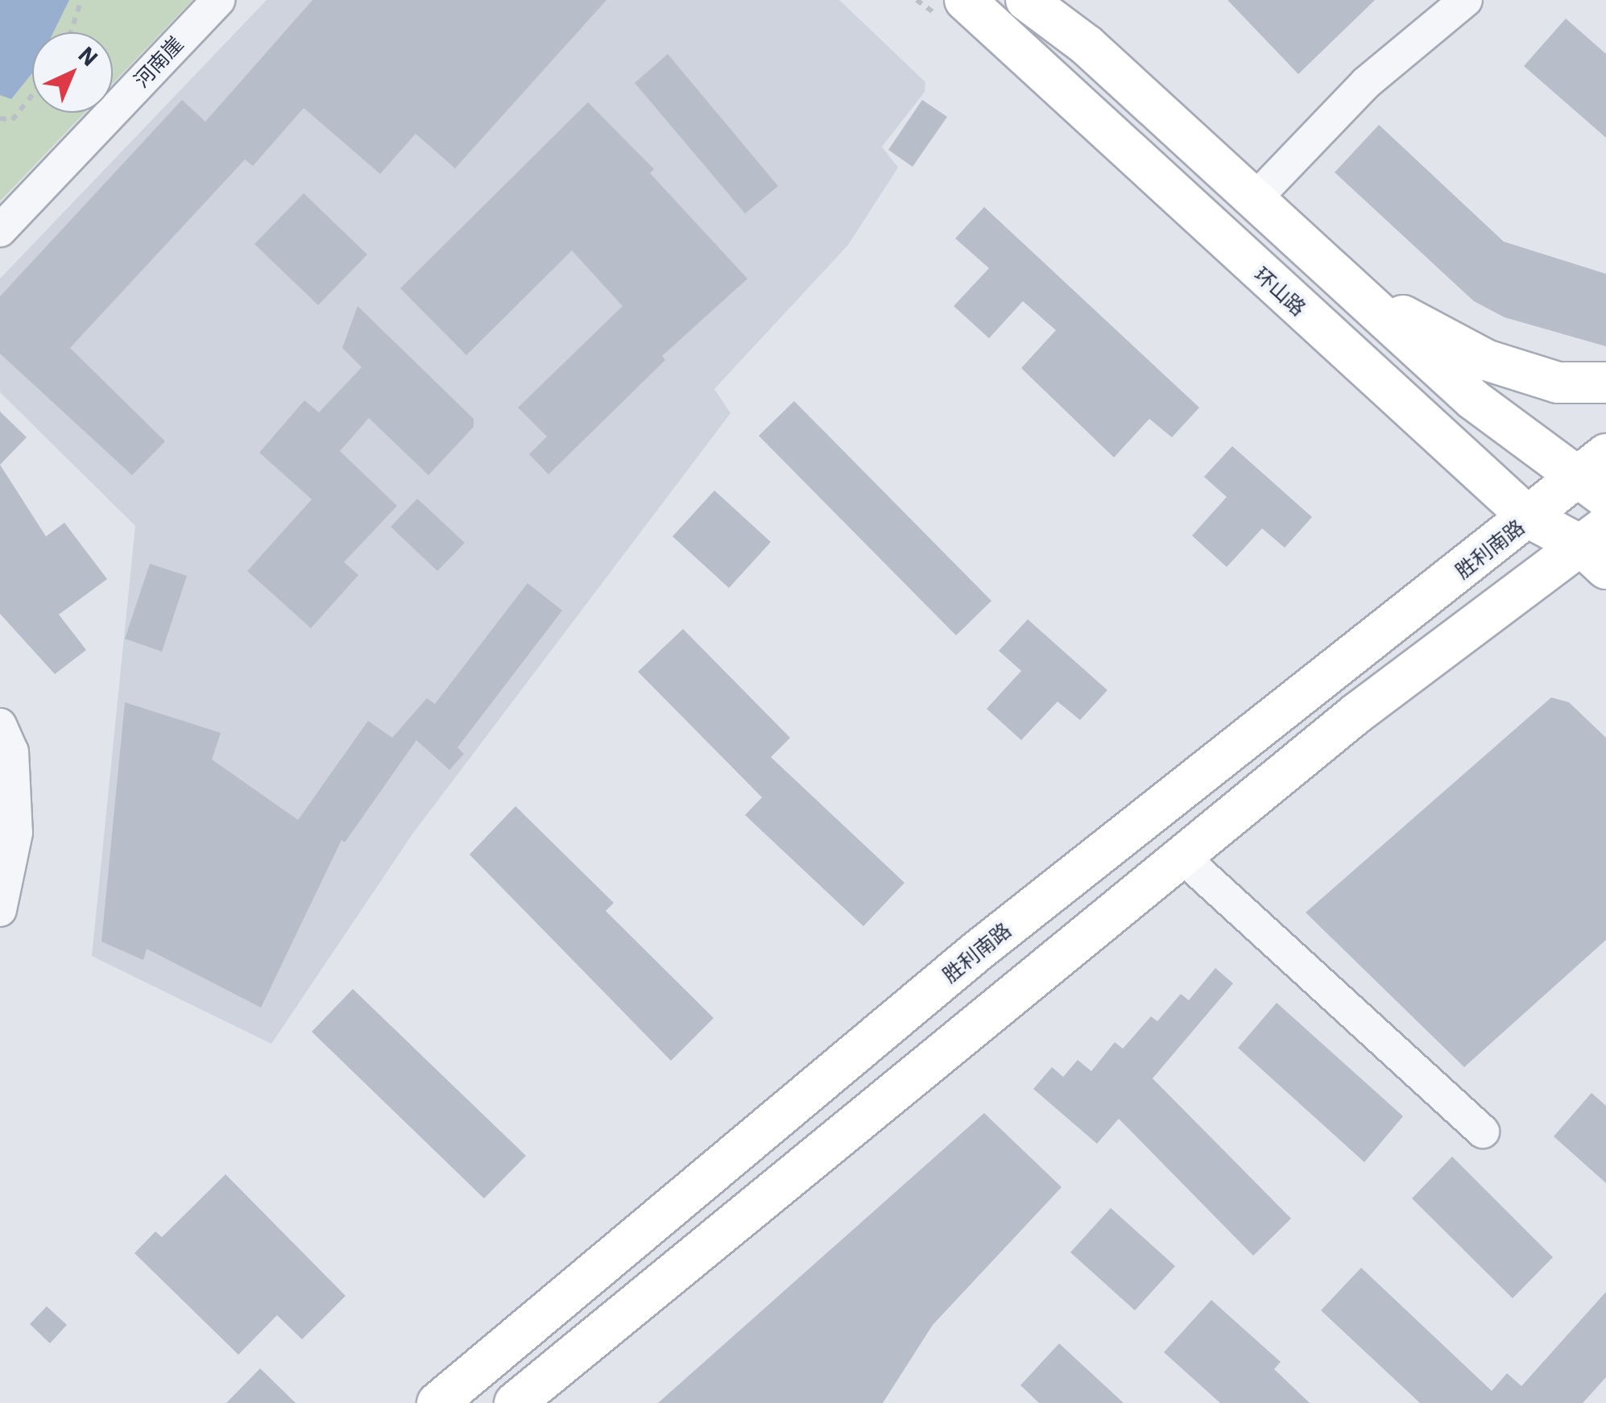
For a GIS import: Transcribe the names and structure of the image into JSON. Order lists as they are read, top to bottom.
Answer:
{
  "streets": {
    "main road": ["环山路", "胜利南路"],
    "street": ["河南崖"]
  },
  "crossings": [
    ["环山路", "胜利南路"]
  ],
  "north": "top right"
}
